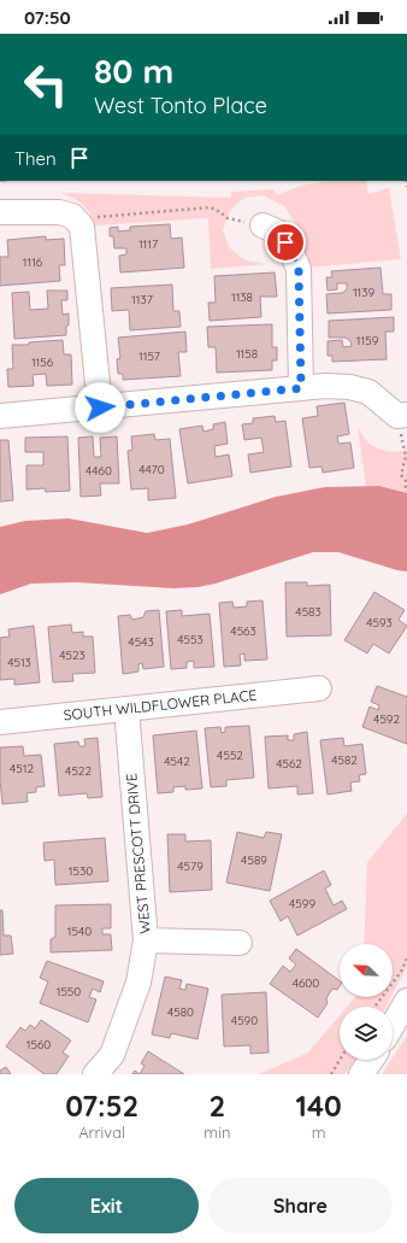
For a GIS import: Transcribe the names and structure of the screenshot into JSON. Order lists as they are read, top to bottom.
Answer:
{
  "streets": {
    "street": ["SOUTH WILDFLOWER PLACE", "WEST PRESCOTT DRIVE"]
  },
  "crossings": [
    ["SOUTH WILDFLOWER PLACE", "WEST PRESCOTT DRIVE"]
  ],
  "house_numbers": [
    "1117",
    "1116",
    "1139",
    "1138",
    "1137",
    "1159",
    "1158",
    "1157",
    "1156",
    "4470",
    "4460",
    "4583",
    "4593",
    "4563",
    "4553",
    "4543",
    "4523",
    "4513",
    "4592",
    "4552",
    "4582",
    "4542",
    "4562",
    "4512",
    "4522",
    "4589",
    "4579",
    "1530",
    "4599",
    "1540",
    "4600",
    "1550",
    "4580",
    "4590",
    "1560"
  ],
  "north": "top left",
  "page": {
    "status": "07:50",
    "turn": ["80 m", "West Tonto Place"],
    "then": "Then",
    "eta": [
      "07:52",
      "Arrival",
      "2",
      "min",
      "140",
      "m"
    ],
    "buttons": ["Exit", "Share"]
  }
}
